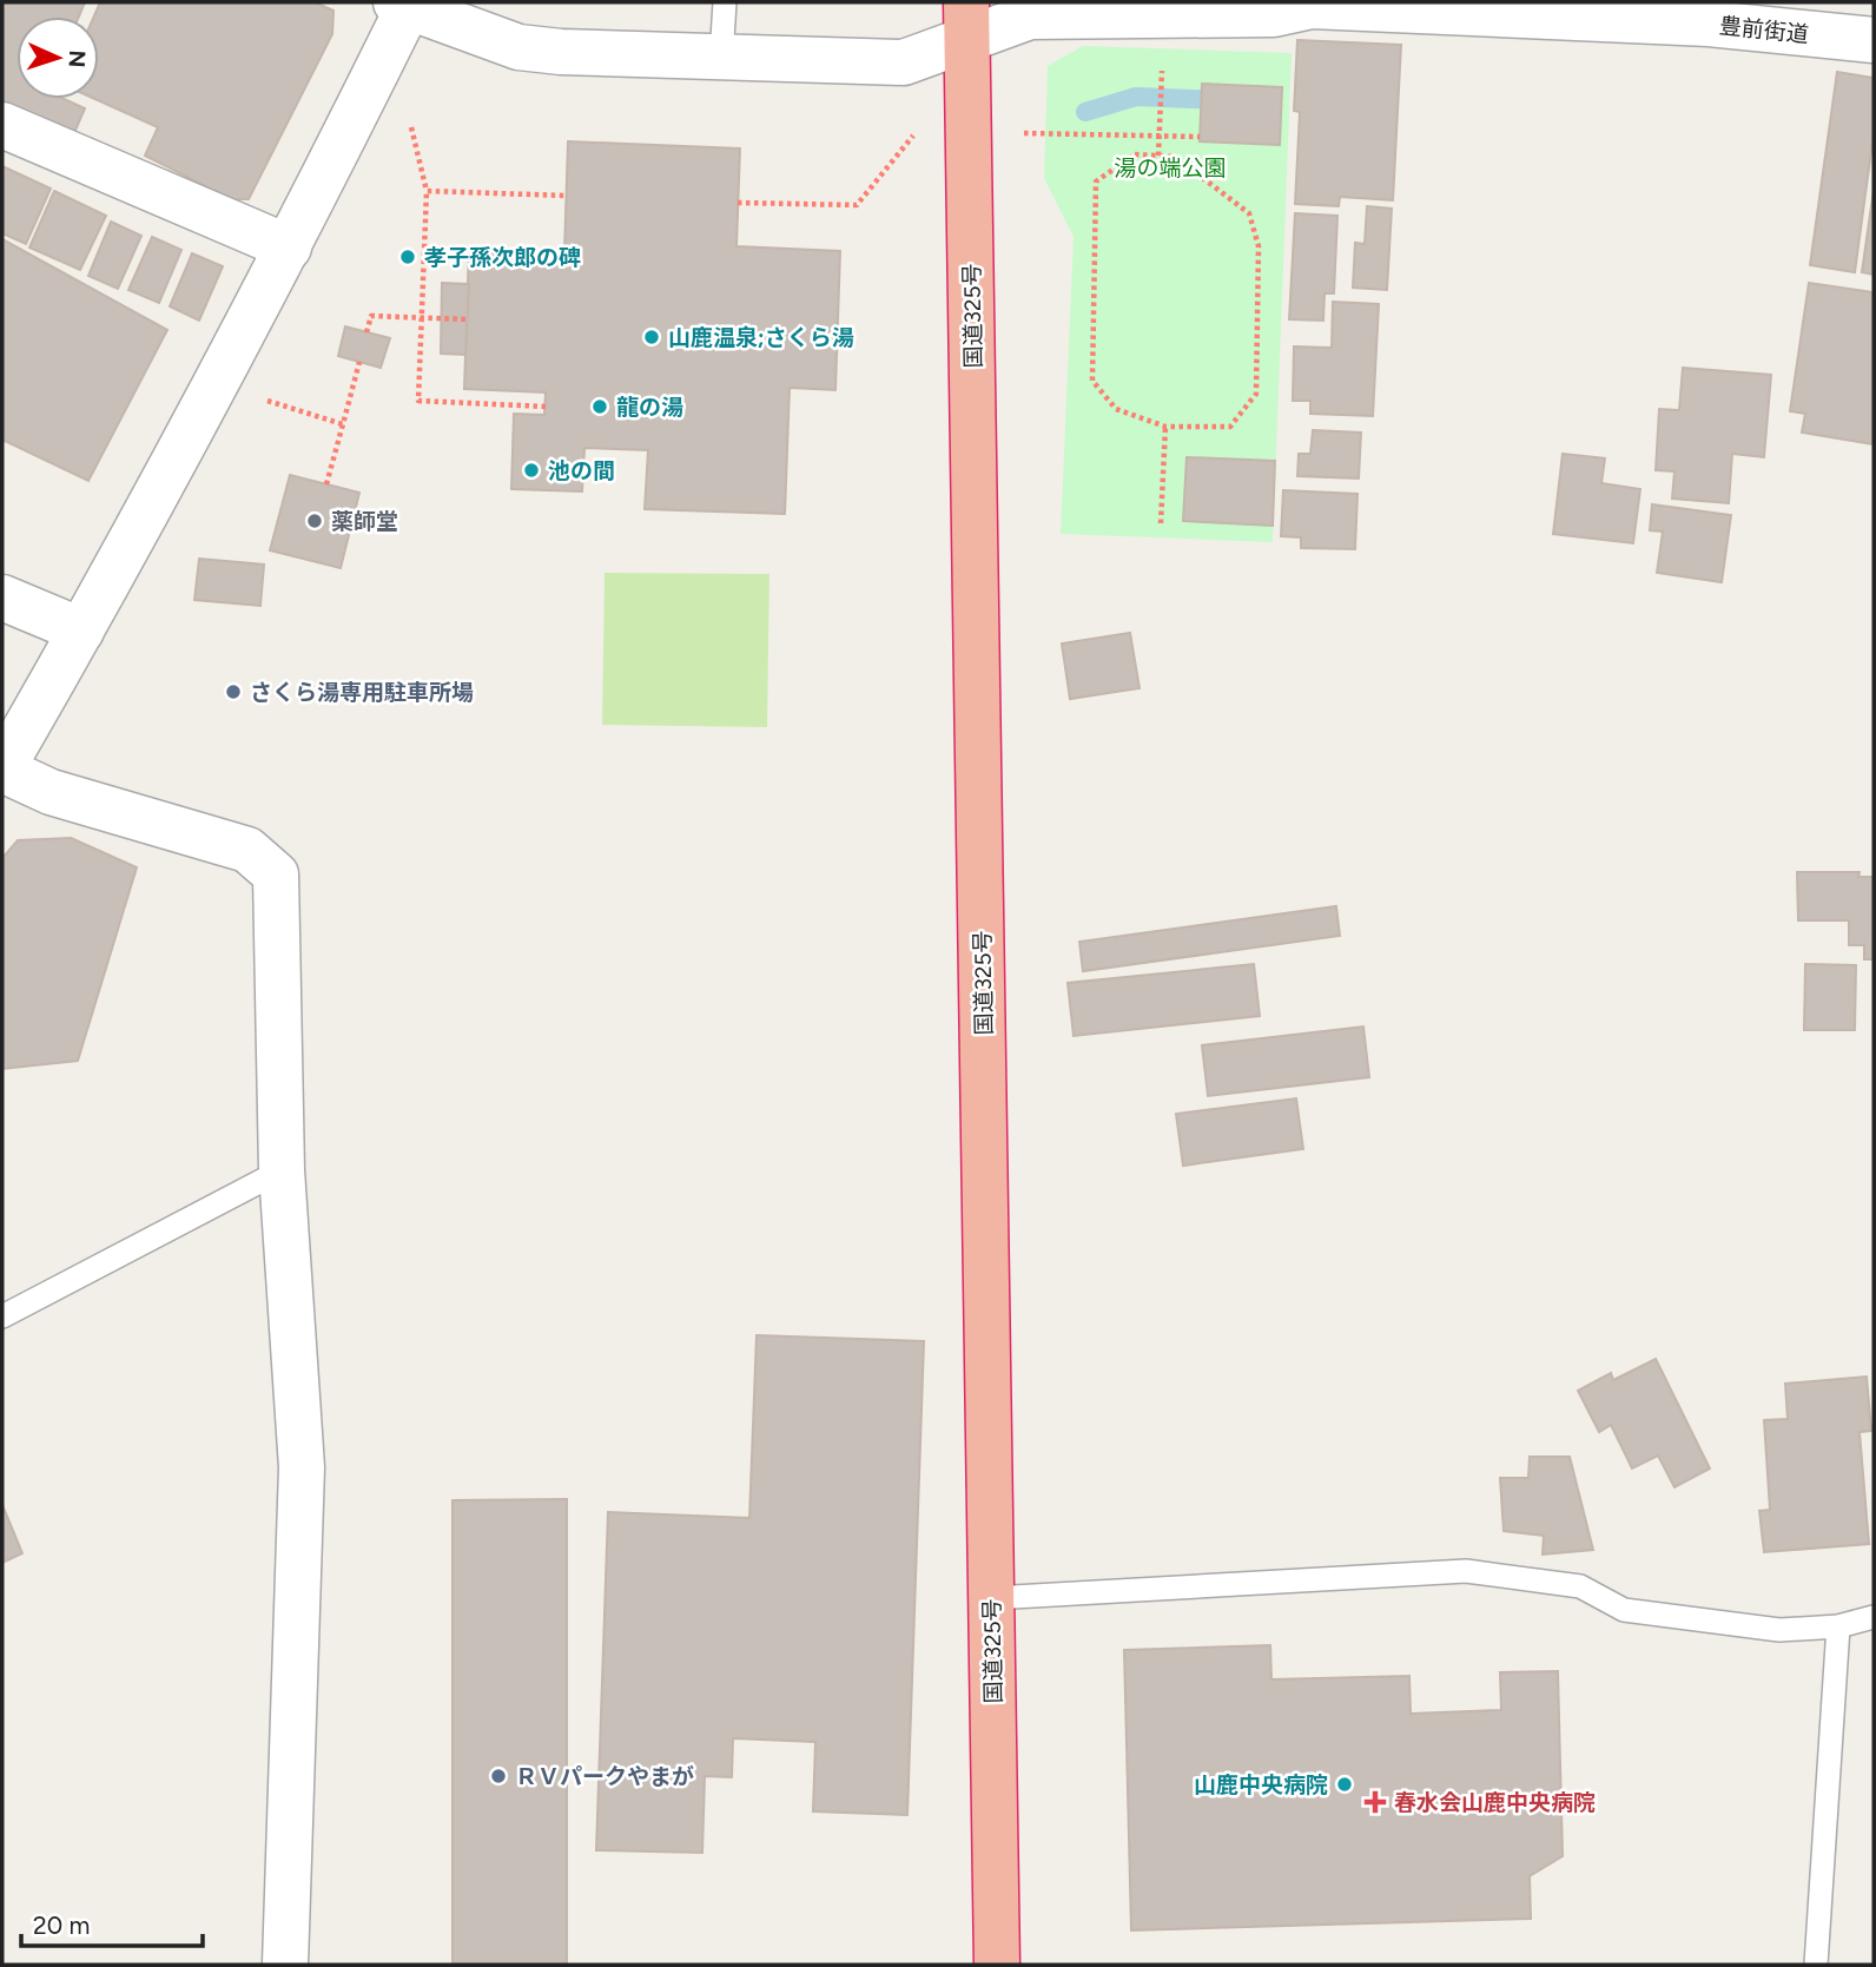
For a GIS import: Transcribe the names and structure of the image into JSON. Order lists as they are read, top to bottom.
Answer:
{
  "streets": {
    "highway": ["国道325号"],
    "street": ["豊前街道"]
  },
  "crossings": [
    ["豊前街道", "国道325号"]
  ],
  "parks": ["湯の端公園"],
  "places": {
    "other": [
      "孝子孫次郎の碑",
      "山鹿温泉;さくら湯",
      "龍の湯",
      "池の間",
      "薬師堂",
      "さくら湯専用駐車所場",
      "ＲＶパークやまが",
      "山鹿中央病院"
    ],
    "health": ["春水会山鹿中央病院"]
  },
  "scale_bar": "20 m",
  "north": "right"
}
